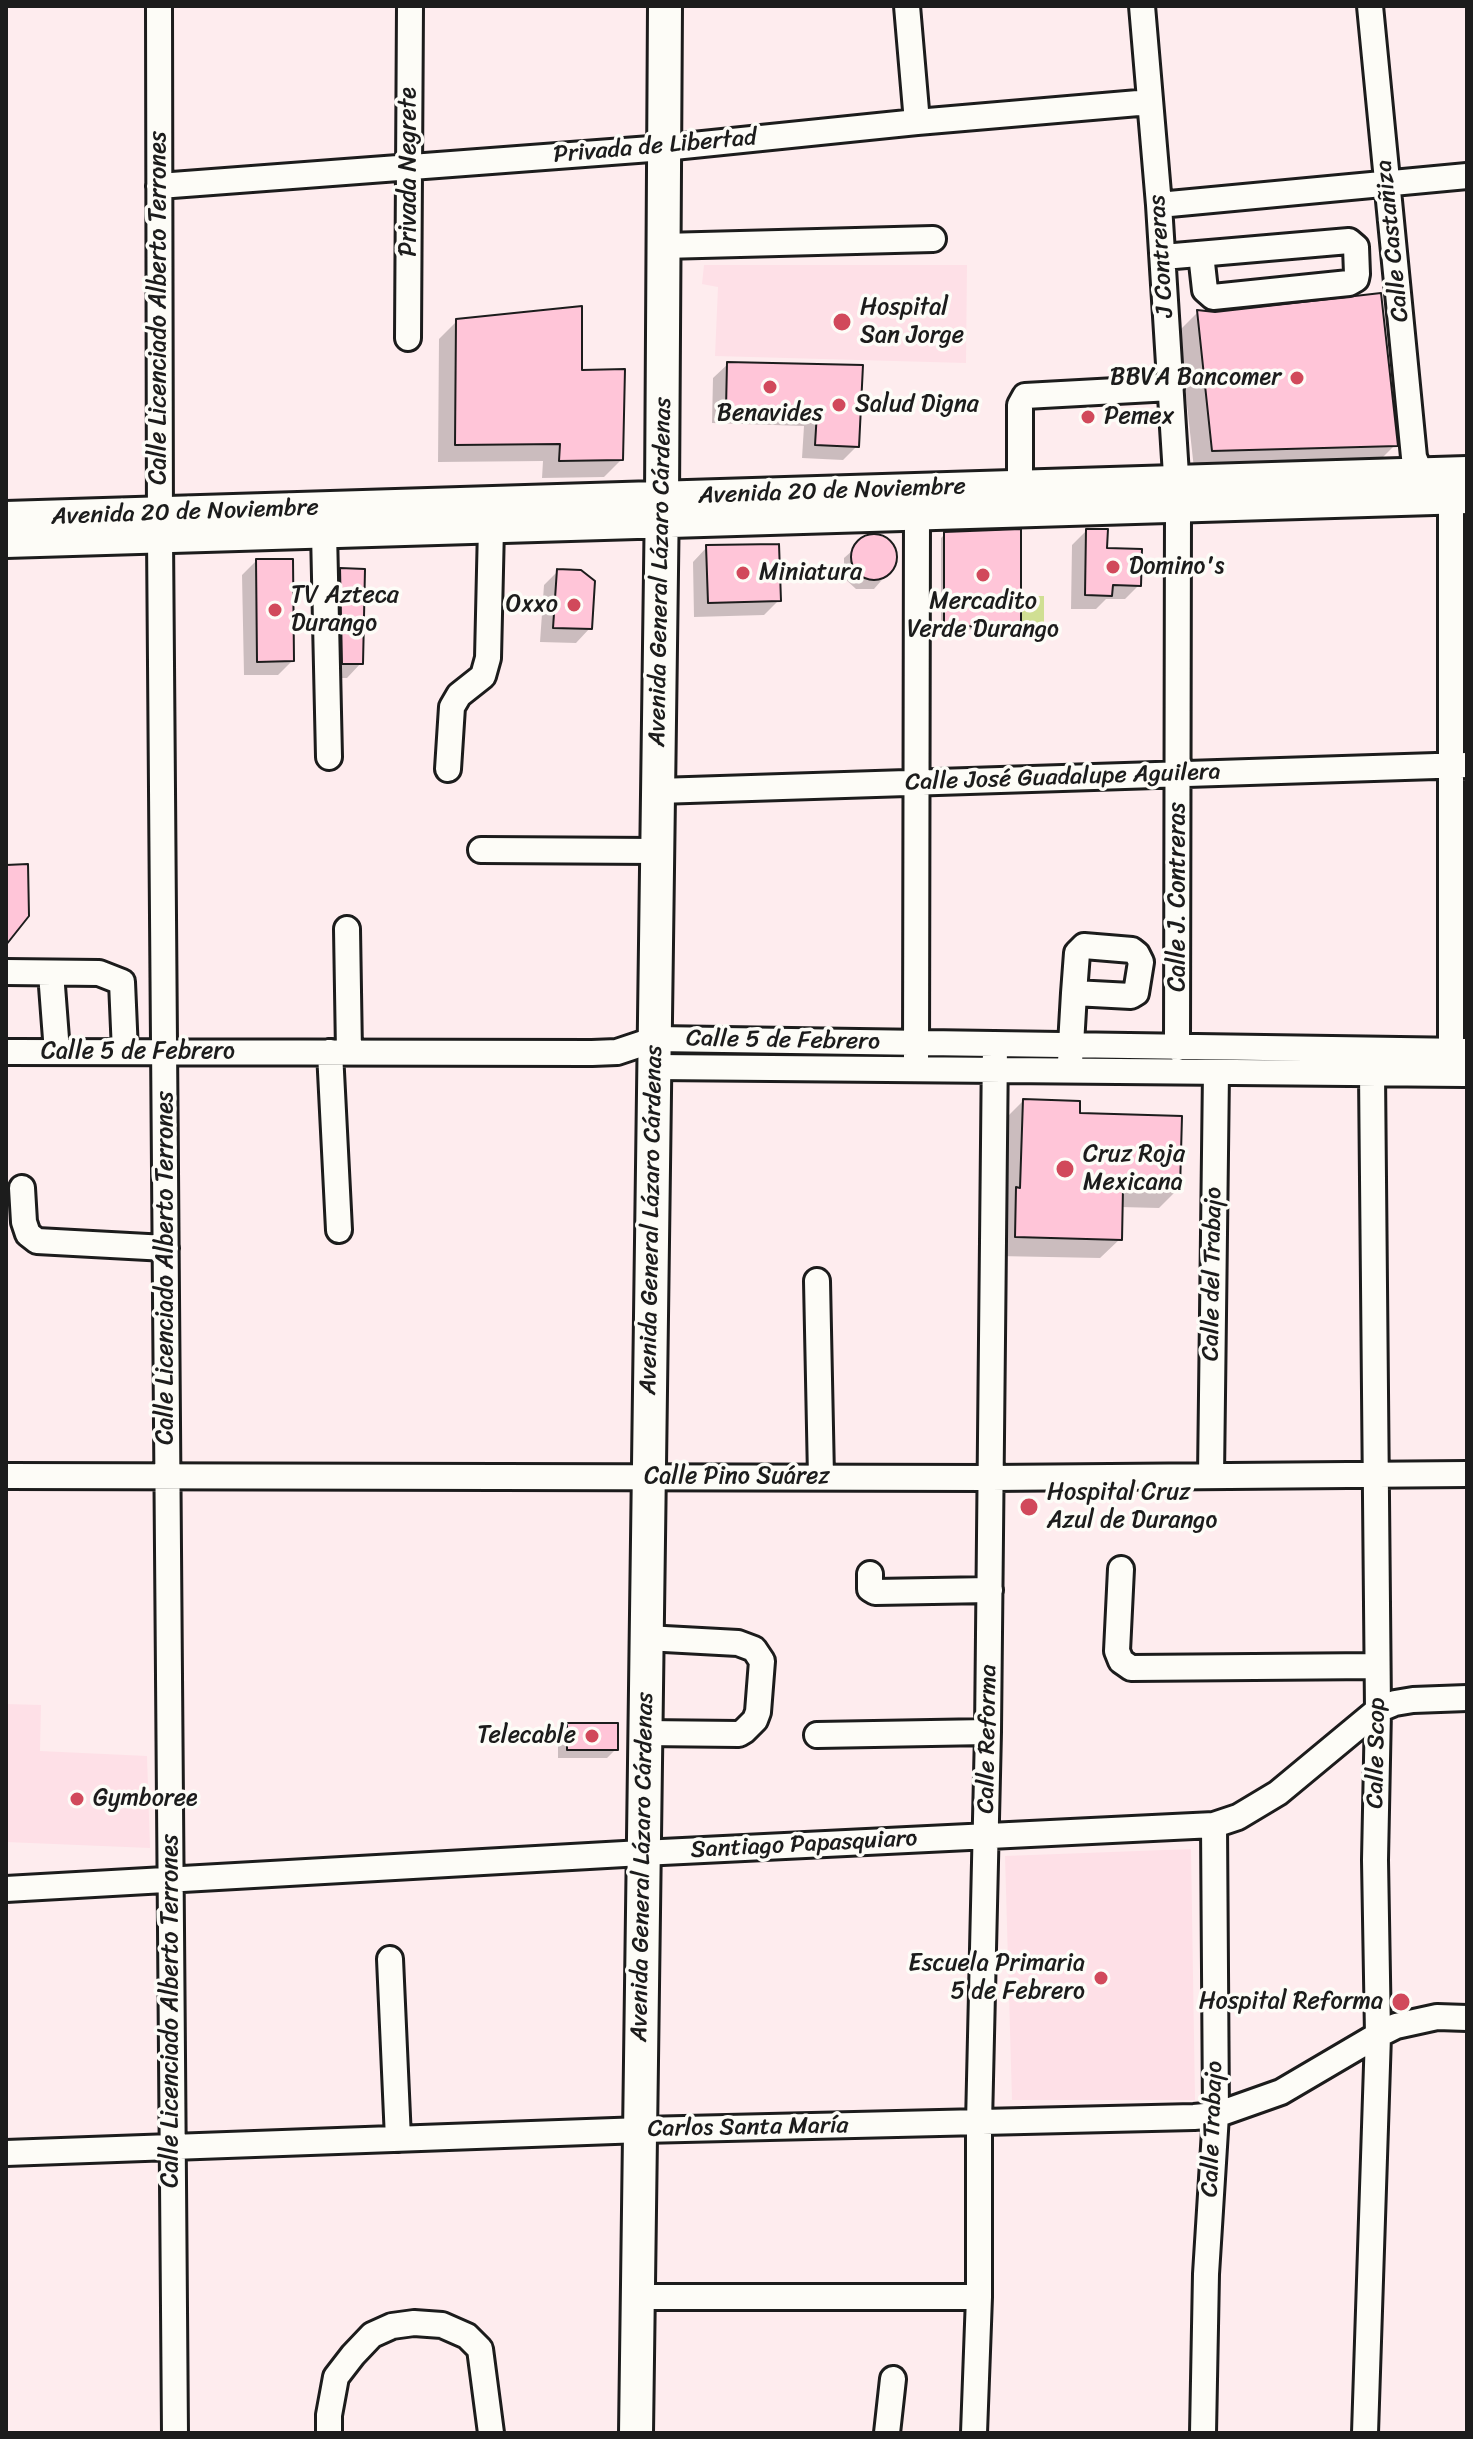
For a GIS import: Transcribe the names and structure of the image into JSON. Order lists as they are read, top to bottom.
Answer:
{
  "streets": {
    "main road": ["Avenida 20 de Noviembre", "Avenida General Lázaro Cárdenas"],
    "street": [
      "Privada de Libertad",
      "Privada Negrete",
      "Calle Castañiza",
      "J Contreras",
      "Calle Licenciado Alberto Terrones",
      "Calle José Guadalupe Aguilera",
      "Calle J. Contreras",
      "Calle 5 de Febrero",
      "Calle del Trabajo",
      "Calle Pino Suárez",
      "Calle Reforma",
      "Calle Scop",
      "Santiago Papasquiaro",
      "Carlos Santa María",
      "Calle Trabajo"
    ]
  },
  "crossings": [
    ["Privada de Libertad", "Privada Negrete"],
    ["Privada de Libertad", "J Contreras"],
    ["Privada de Libertad", "Calle Licenciado Alberto Terrones"],
    ["Privada de Libertad", "Avenida General Lázaro Cárdenas"],
    ["Calle Castañiza", "Avenida 20 de Noviembre"],
    ["J Contreras", "Avenida 20 de Noviembre"],
    ["J Contreras", "Calle J. Contreras"],
    ["Calle Licenciado Alberto Terrones", "Avenida 20 de Noviembre"],
    ["Calle Licenciado Alberto Terrones", "Calle 5 de Febrero"],
    ["Calle Licenciado Alberto Terrones", "Calle Pino Suárez"],
    ["Calle Licenciado Alberto Terrones", "Santiago Papasquiaro"],
    ["Calle Licenciado Alberto Terrones", "Carlos Santa María"],
    ["Avenida 20 de Noviembre", "Avenida General Lázaro Cárdenas"],
    ["Avenida 20 de Noviembre", "Calle J. Contreras"],
    ["Avenida General Lázaro Cárdenas", "Calle José Guadalupe Aguilera"],
    ["Avenida General Lázaro Cárdenas", "Calle 5 de Febrero"],
    ["Avenida General Lázaro Cárdenas", "Calle Pino Suárez"],
    ["Avenida General Lázaro Cárdenas", "Santiago Papasquiaro"],
    ["Avenida General Lázaro Cárdenas", "Carlos Santa María"],
    ["Calle José Guadalupe Aguilera", "Calle J. Contreras"],
    ["Calle J. Contreras", "Calle 5 de Febrero"],
    ["Calle 5 de Febrero", "Calle del Trabajo"],
    ["Calle 5 de Febrero", "Calle Reforma"],
    ["Calle 5 de Febrero", "Calle Scop"],
    ["Calle del Trabajo", "Calle Pino Suárez"],
    ["Calle Pino Suárez", "Calle Reforma"],
    ["Calle Pino Suárez", "Calle Scop"],
    ["Calle Reforma", "Santiago Papasquiaro"],
    ["Calle Reforma", "Carlos Santa María"],
    ["Calle Scop", "Santiago Papasquiaro"],
    ["Calle Scop", "Carlos Santa María"],
    ["Santiago Papasquiaro", "Calle Trabajo"],
    ["Carlos Santa María", "Calle Trabajo"]
  ],
  "places": [
    "Hospital San Jorge",
    "BBVA Bancomer",
    "Benavides",
    "Salud Digna",
    "Pemex",
    "Domino's",
    "Miniatura",
    "Mercadito Verde Durango",
    "Oxxo",
    "TV Azteca Durango",
    "Cruz Roja Mexicana",
    "Hospital Cruz Azul de Durango",
    "Telecable",
    "Gymboree",
    "Escuela Primaria 5 de Febrero",
    "Hospital Reforma"
  ]
}
